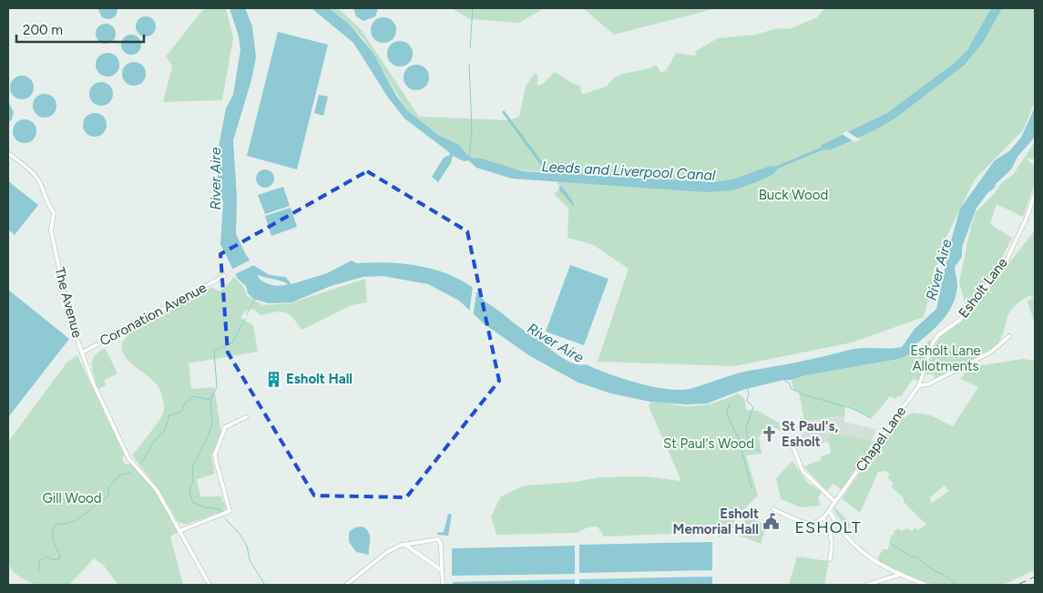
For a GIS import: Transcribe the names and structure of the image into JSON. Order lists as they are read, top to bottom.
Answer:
{
  "streets": {
    "street": [
      "Esholt Lane",
      "The Avenue",
      "Coronation Avenue",
      "Chapel Lane"
    ]
  },
  "crossings": [
    ["Esholt Lane", "Chapel Lane"],
    ["The Avenue", "Coronation Avenue"]
  ],
  "districts": ["ESHOLT"],
  "water": ["Leeds and Liverpool Canal", "River Aire"],
  "parks": [
    "Buck Wood",
    "Esholt Lane Allotments",
    "St Paul's Wood",
    "Gill Wood"
  ],
  "places": {
    "building": ["Esholt Hall"],
    "church": ["St Paul's, Esholt"],
    "public building": ["Esholt Memorial Hall"]
  },
  "scale_bar": "200 m"
}
